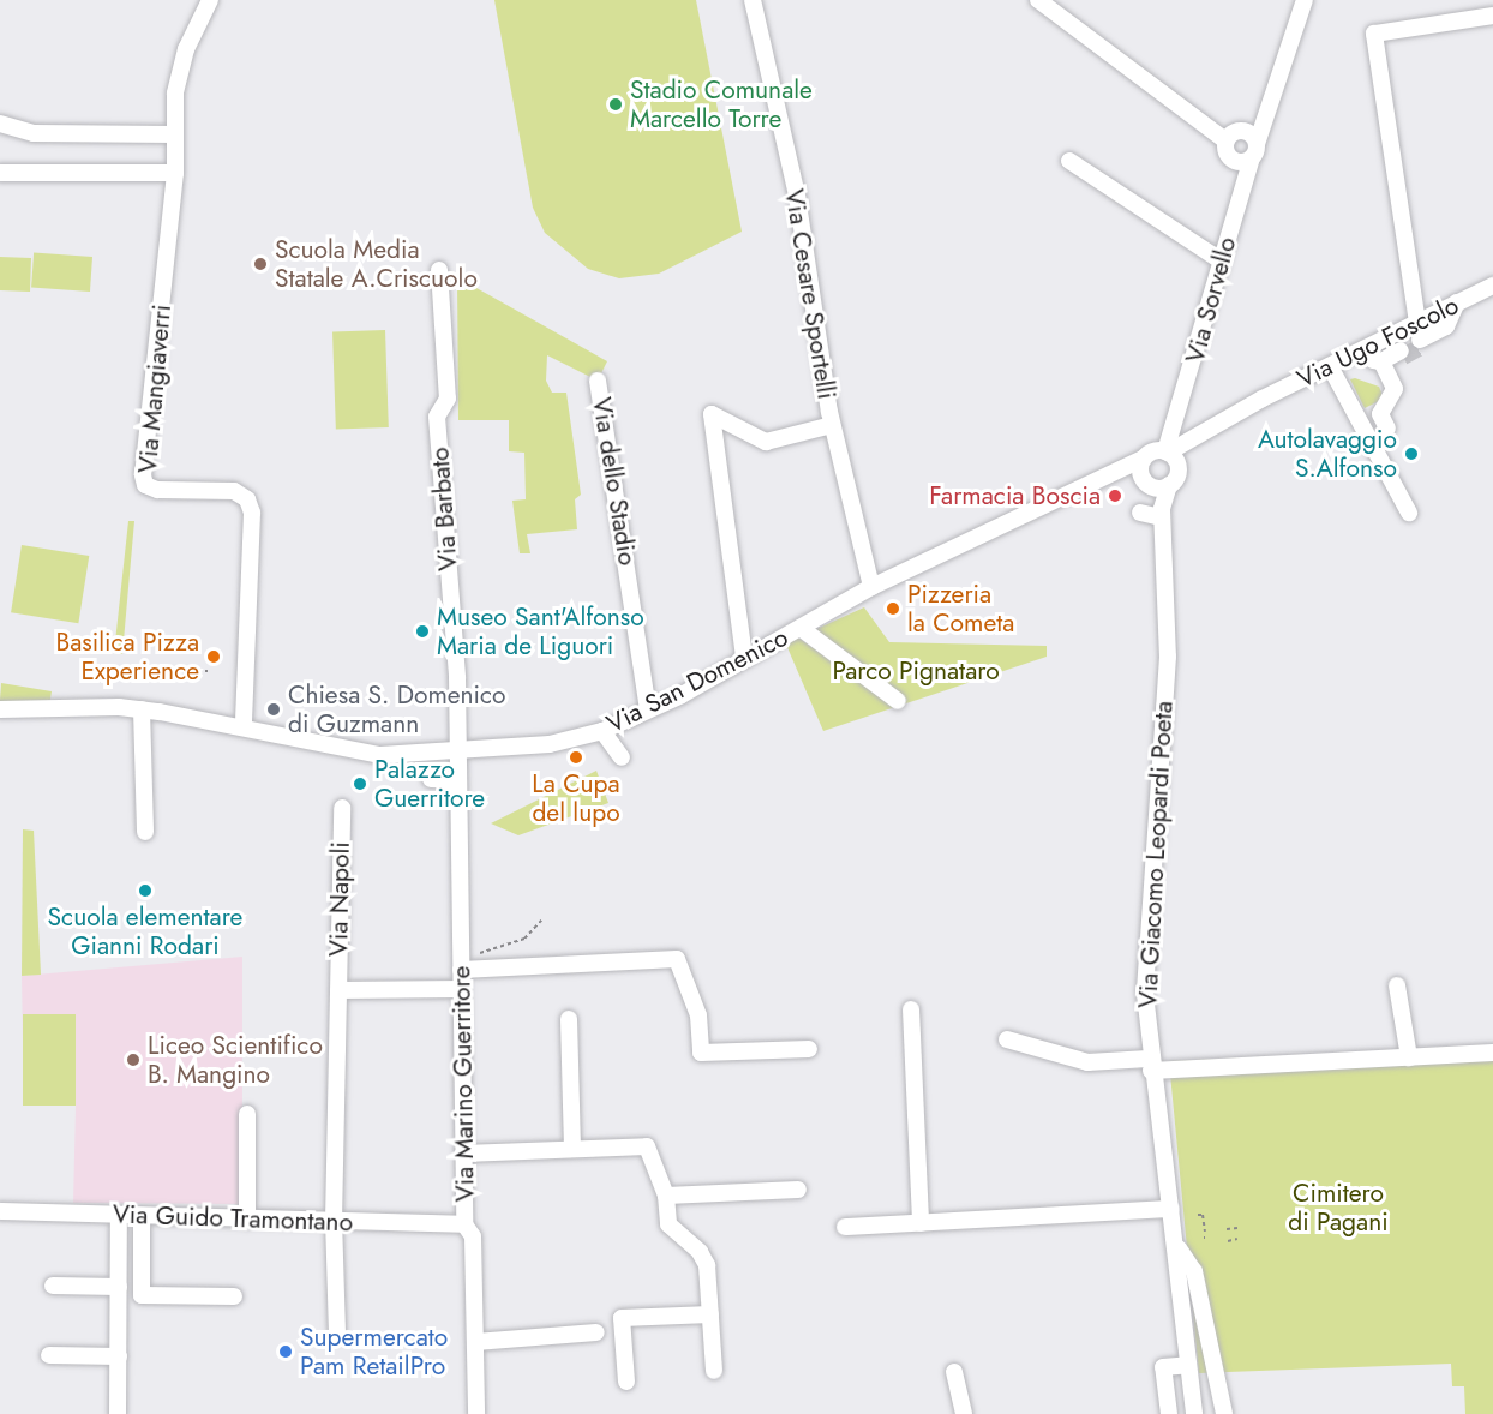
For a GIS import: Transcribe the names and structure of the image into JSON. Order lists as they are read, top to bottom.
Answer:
{
  "streets": {
    "street": [
      "Via Cesare Sportelli",
      "Via Sorvello",
      "Via Ugo Foscolo",
      "Via Mangiaverri",
      "Via dello Stadio",
      "Via Barbato",
      "Via San Domenico",
      "Via Giacomo Leopardi Poeta",
      "Via Napoli",
      "Via Marino Guerritore",
      "Via Guido Tramontano"
    ]
  },
  "crossings": [
    ["Via Cesare Sportelli", "Via San Domenico"],
    ["Via Sorvello", "Via San Domenico"],
    ["Via Ugo Foscolo", "Via San Domenico"],
    ["Via Mangiaverri", "Via San Domenico"],
    ["Via dello Stadio", "Via San Domenico"],
    ["Via Barbato", "Via San Domenico"],
    ["Via Barbato", "Via Marino Guerritore"],
    ["Via San Domenico", "Via Marino Guerritore"],
    ["Via Napoli", "Via Guido Tramontano"],
    ["Via Marino Guerritore", "Via Guido Tramontano"]
  ],
  "parks": ["Parco Pignataro", "Cimitero di Pagani"],
  "places": [
    "Stadio Comunale Marcello Torre",
    "Scuola Media Statale A.Criscuolo",
    "Autolavaggio S.Alfonso",
    "Farmacia Boscia",
    "Pizzeria la Cometa",
    "Museo Sant'Alfonso Maria de Liguori",
    "Basilica Pizza Experience",
    "Chiesa S. Domenico di Guzmann",
    "La Cupa del lupo",
    "Palazzo Guerritore",
    "Scuola elementare Gianni Rodari",
    "Liceo Scientifico B. Mangino",
    "Supermercato Pam RetailPro"
  ]
}
